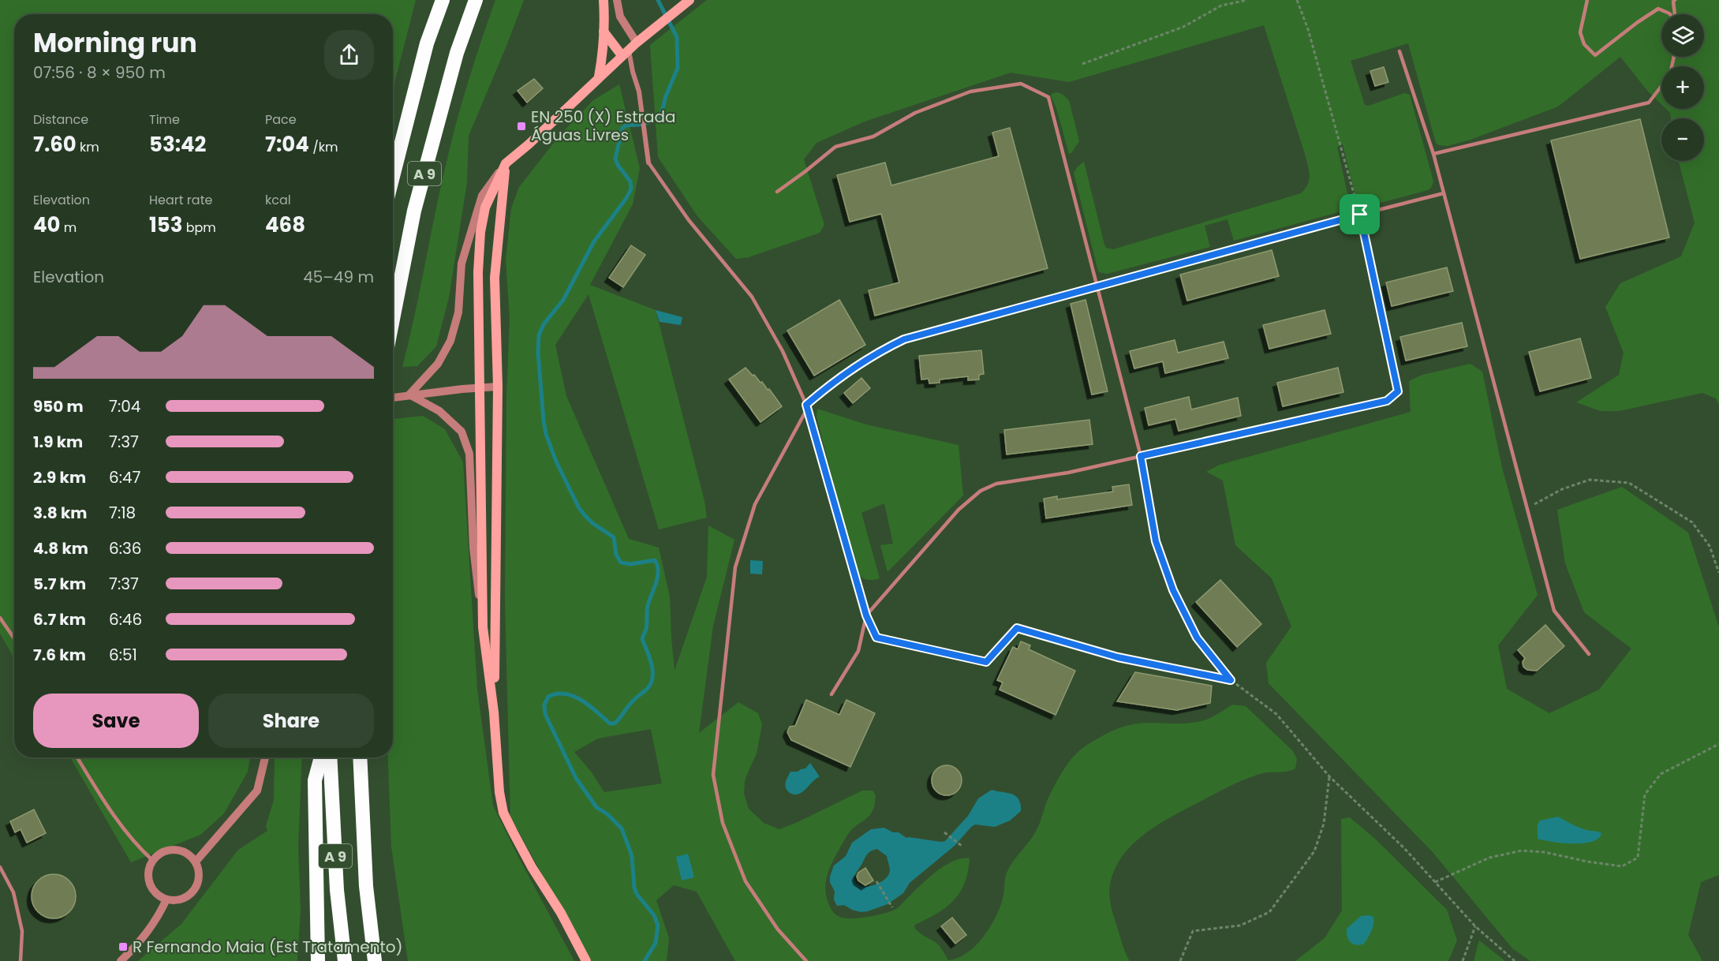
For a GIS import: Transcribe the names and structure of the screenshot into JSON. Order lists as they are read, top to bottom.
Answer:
{
  "streets": {
    "highway": ["A 9"]
  },
  "places": {
    "transit": ["EN 250 (X) Estrada Águas Livres", "R Fernando Maia (Est Tratamento)"]
  },
  "page": {
    "map_buttons": ["+", "−"],
    "heading": ["Morning run", "07:56 · 8 × 950 m"],
    "stats": [
      ["Distance", "7.60 km"],
      ["Time", "53:42"],
      ["Pace", "7:04 /km"],
      ["Elevation", "40 m"],
      ["Heart rate", "153 bpm"],
      ["kcal", "468"]
    ],
    "chart": ["Elevation", "45–49 m"],
    "list": [
      {
        "name": "950 m",
        "note": "7:04"
      },
      {
        "name": "1.9 km",
        "note": "7:37"
      },
      {
        "name": "2.9 km",
        "note": "6:47"
      },
      {
        "name": "3.8 km",
        "note": "7:18"
      },
      {
        "name": "4.8 km",
        "note": "6:36"
      },
      {
        "name": "5.7 km",
        "note": "7:37"
      },
      {
        "name": "6.7 km",
        "note": "6:46"
      },
      {
        "name": "7.6 km",
        "note": "6:51"
      }
    ],
    "buttons": ["Save", "Share"]
  }
}
